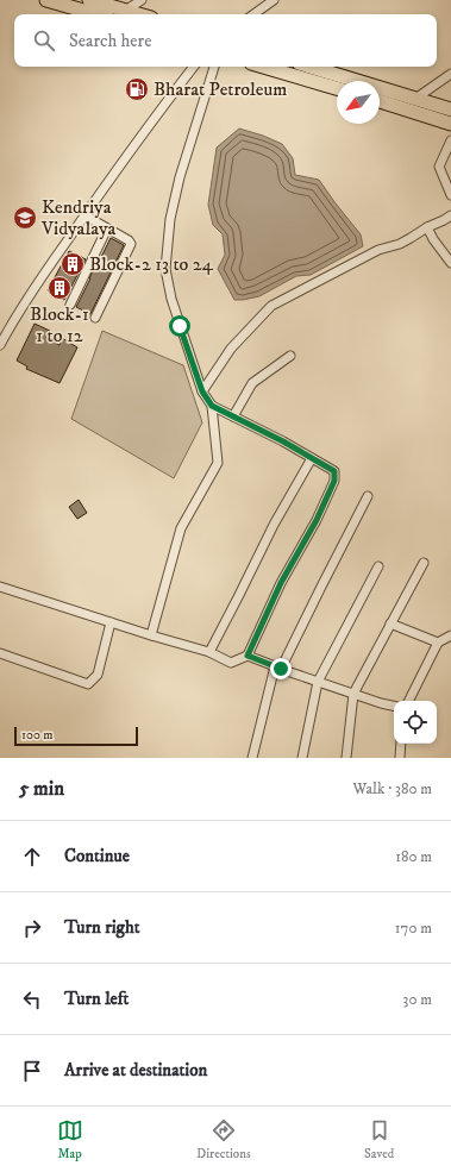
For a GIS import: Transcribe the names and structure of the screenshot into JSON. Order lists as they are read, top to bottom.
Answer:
{
  "places": {
    "fuel station": ["Bharat Petroleum"],
    "school or university": ["Kendriya Vidyalaya"],
    "building": ["Block-2 13 to 24", "Block-1 1 to 12"]
  },
  "scale_bar": "100 m",
  "north": "bottom left",
  "page": {
    "search": "Search here",
    "scale": "100 m",
    "heading": ["5 min", "Walk · 380 m"],
    "list": [
      ["Continue", "180 m"],
      ["Turn right", "170 m"],
      ["Turn left", "30 m"],
      "Arrive at destination"
    ],
    "nav": ["Map", "Directions", "Saved"]
  }
}
